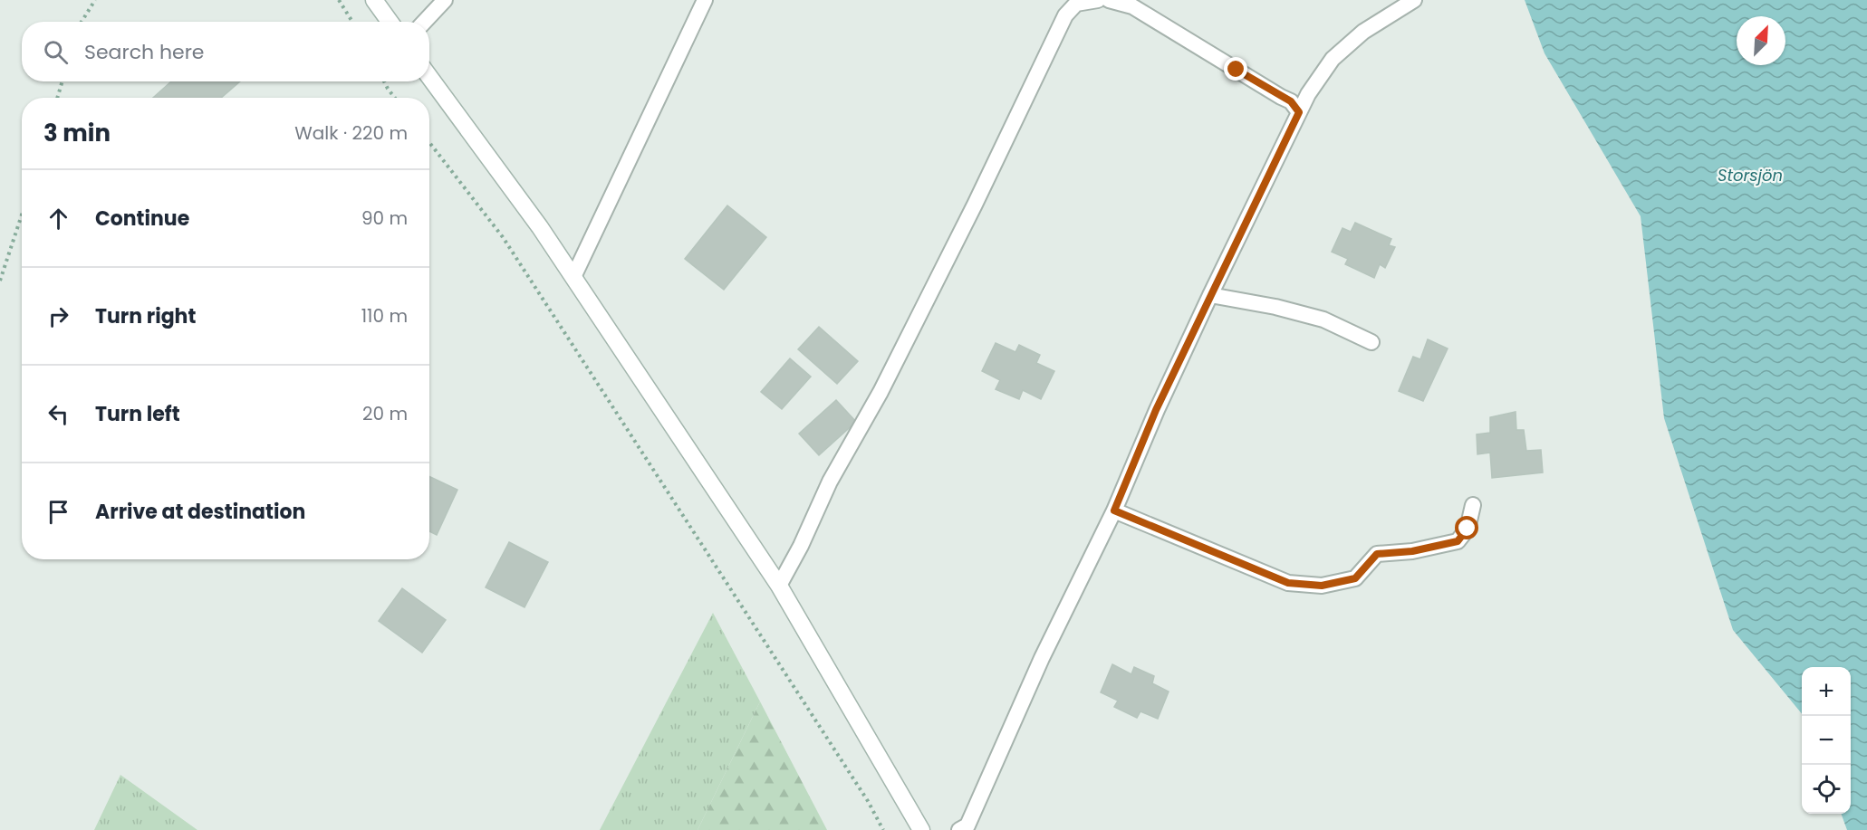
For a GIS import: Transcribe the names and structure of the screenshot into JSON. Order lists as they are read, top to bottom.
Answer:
{
  "water": ["Storsjön"],
  "north": "top right",
  "page": {
    "search": "Search here",
    "heading": ["3 min", "Walk · 220 m"],
    "list": [
      ["Continue", "90 m"],
      ["Turn right", "110 m"],
      ["Turn left", "20 m"],
      "Arrive at destination"
    ],
    "map_buttons": ["+", "−"]
  }
}
